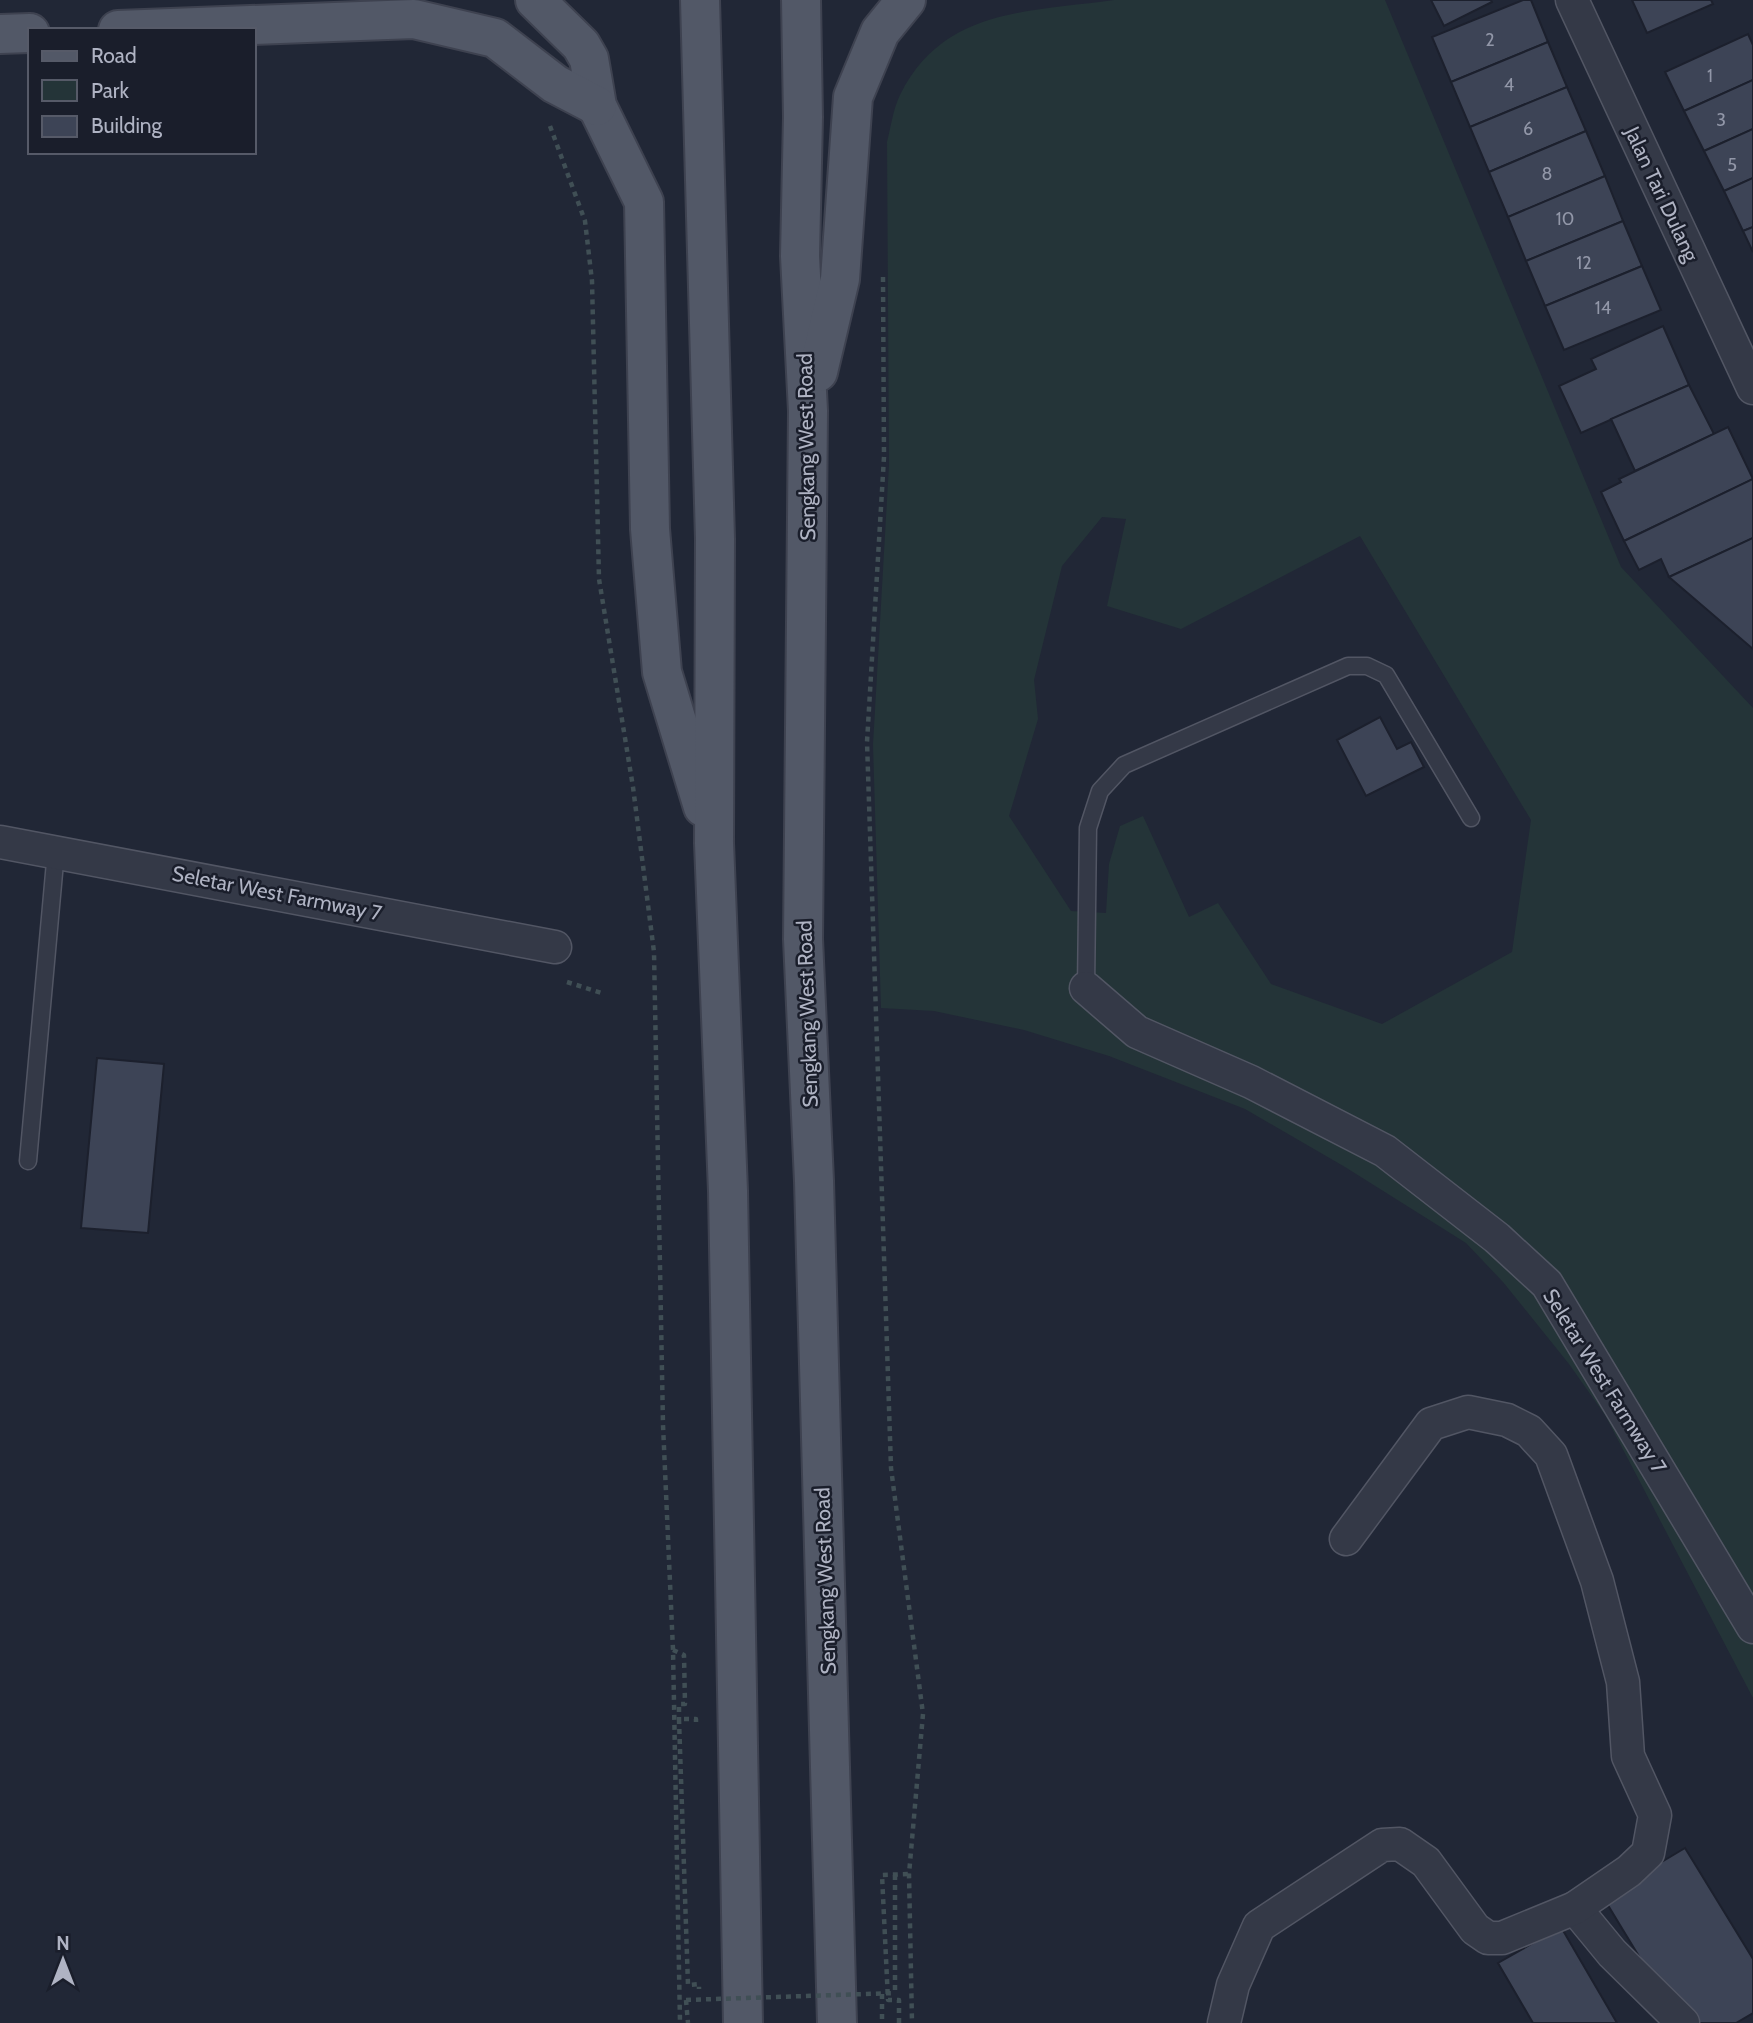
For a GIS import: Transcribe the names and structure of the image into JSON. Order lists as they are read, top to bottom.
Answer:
{
  "streets": {
    "main road": ["Sengkang West Road"],
    "street": ["Jalan Tari Dulang", "Seletar West Farmway 7"]
  },
  "house_numbers": [
    "2",
    "1",
    "4",
    "3",
    "6",
    "5",
    "8",
    "10",
    "12",
    "14"
  ],
  "legend": ["Road", "Park", "Building"],
  "north": "top"
}
